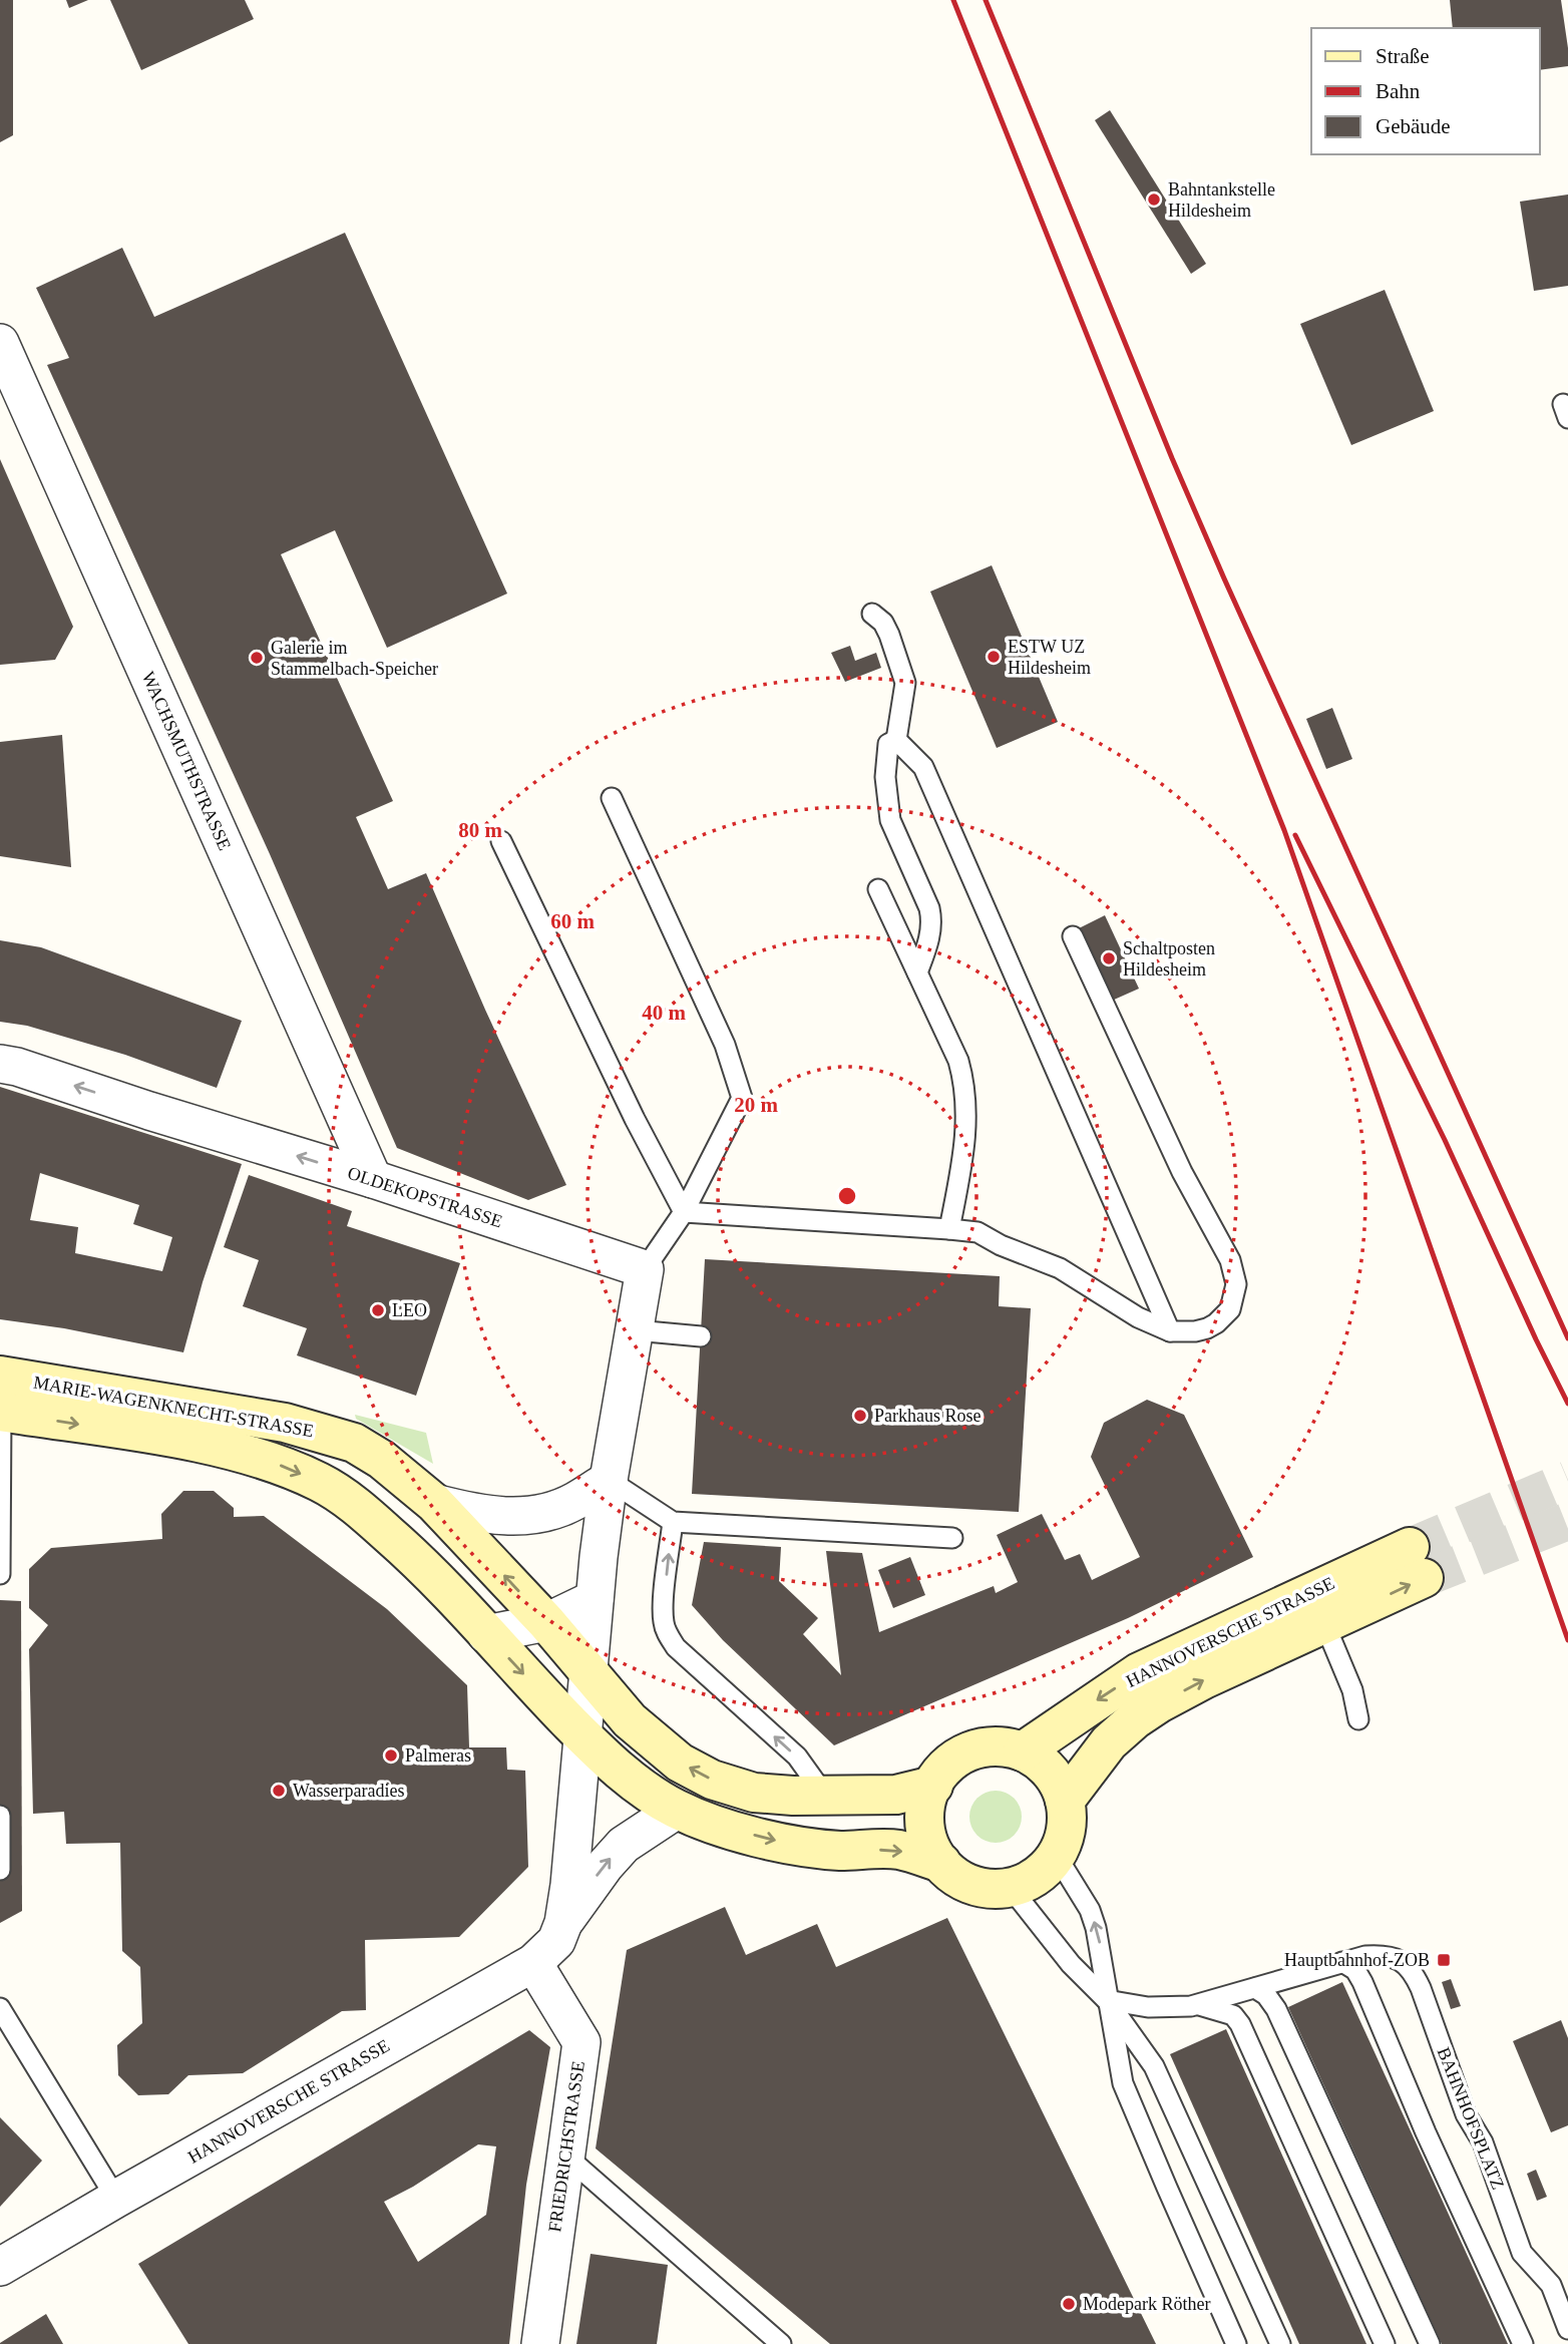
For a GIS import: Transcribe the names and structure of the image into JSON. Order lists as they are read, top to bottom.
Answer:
{
  "streets": {
    "street": [
      "WACHSMUTHSTRASSE",
      "OLDEKOPSTRASSE",
      "MARIE-WAGENKNECHT-STRASSE",
      "HANNOVERSCHE STRASSE",
      "FRIEDRICHSTRASSE"
    ],
    "lane": ["BAHNHOFSPLATZ"]
  },
  "crossings": [
    ["WACHSMUTHSTRASSE", "OLDEKOPSTRASSE"],
    ["MARIE-WAGENKNECHT-STRASSE", "HANNOVERSCHE STRASSE"],
    ["HANNOVERSCHE STRASSE", "FRIEDRICHSTRASSE"]
  ],
  "one_way": ["OLDEKOPSTRASSE"],
  "places": {
    "other": [
      "Bahntankstelle Hildesheim",
      "ESTW UZ Hildesheim",
      "Galerie im Stammelbach-Speicher",
      "Schaltposten Hildesheim",
      "LEO",
      "Parkhaus Rose",
      "Palmeras",
      "Wasserparadies",
      "Modepark Röther"
    ],
    "transit": ["Hauptbahnhof-ZOB"]
  },
  "legend": ["Straße", "Bahn", "Gebäude"],
  "rings": [
    "80 m",
    "60 m",
    "40 m",
    "20 m"
  ]
}
